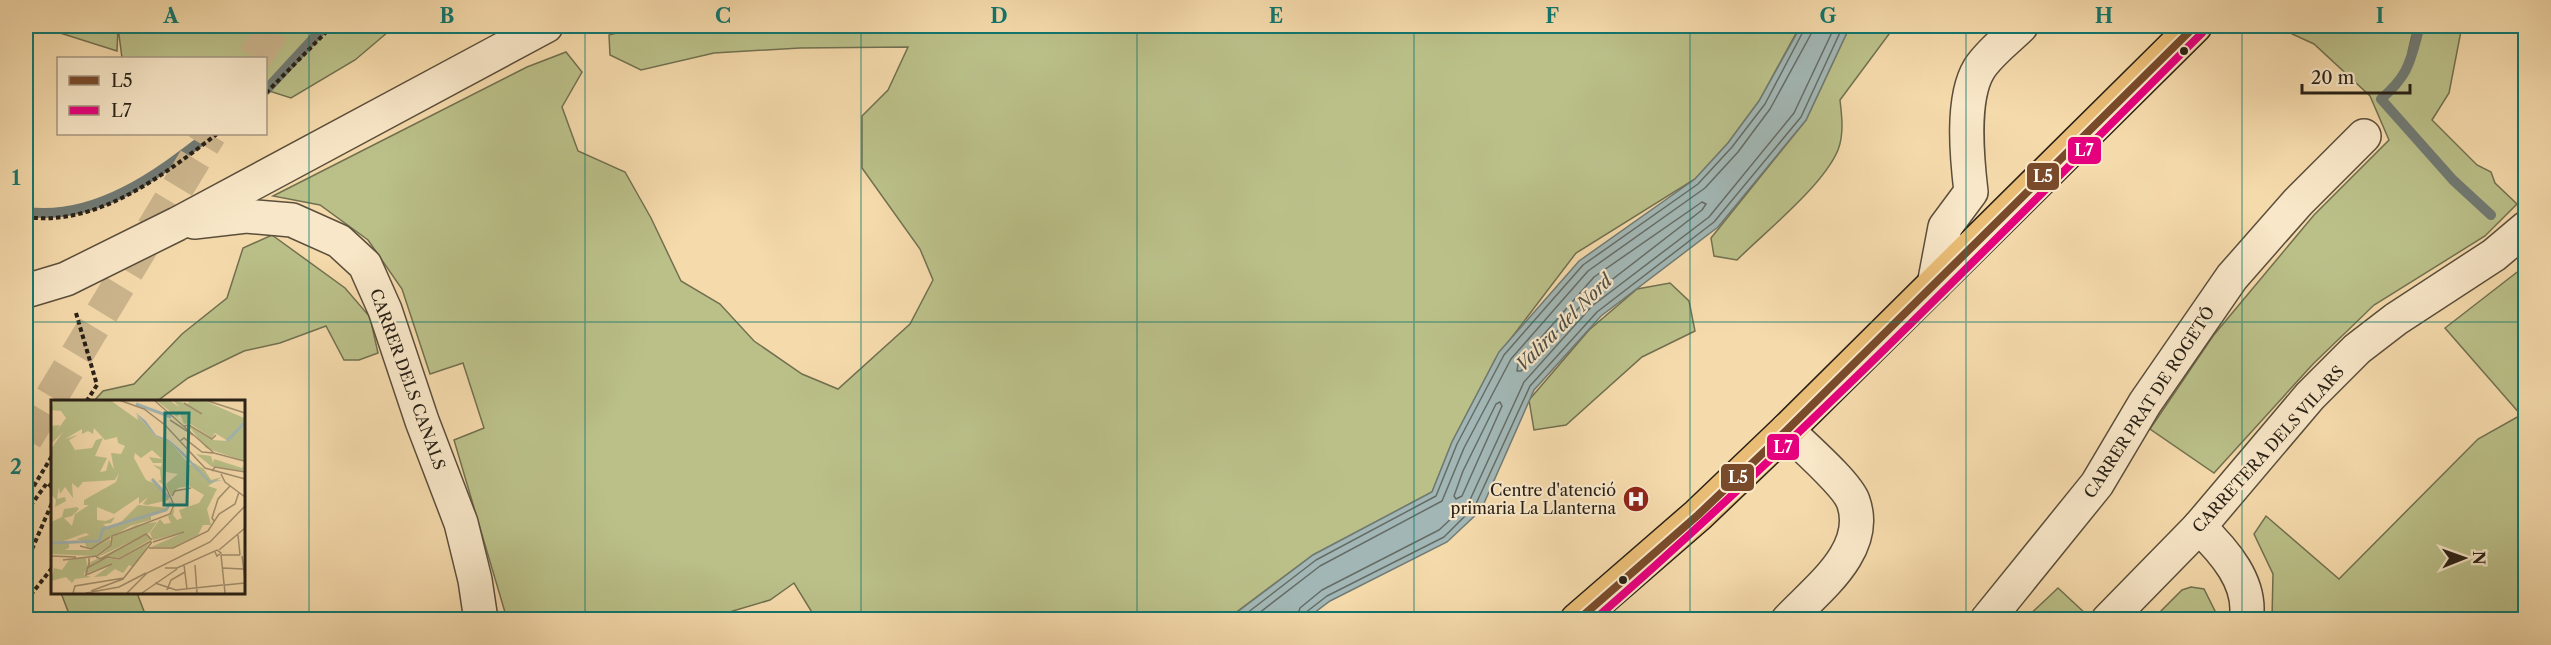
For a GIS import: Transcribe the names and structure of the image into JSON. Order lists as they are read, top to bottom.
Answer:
{
  "streets": {
    "street": ["CARRER DELS CANALS", "CARRER PRAT DE ROGETÓ", "CARRETERA DELS VILARS"]
  },
  "water": ["Valira del Nord"],
  "places": {
    "hospital": ["Centre d'atenció primaria La Llanterna"]
  },
  "lines": ["transit line L5", "transit line L7"],
  "legend": ["L5", "L7"],
  "scale_bar": "20 m",
  "north": "right",
  "grid": {
    "columns": [
      "A",
      "B",
      "C",
      "D",
      "E",
      "F",
      "G",
      "H",
      "I"
    ],
    "rows": ["1", "2"]
  }
}
